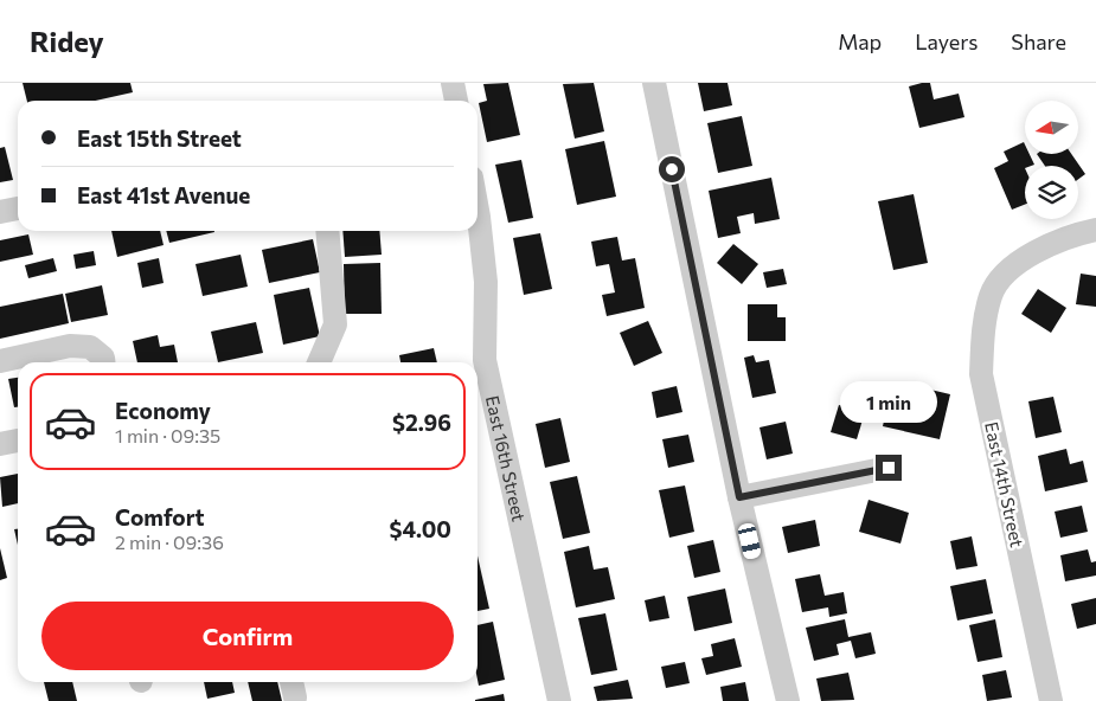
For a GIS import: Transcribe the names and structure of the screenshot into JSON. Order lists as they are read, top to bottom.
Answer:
{
  "streets": {
    "street": ["East 16th Street", "East 14th Street"]
  },
  "north": "left",
  "page": {
    "header": "Ridey",
    "nav": ["Map", "Layers", "Share"],
    "banner": ["East 15th Street", "East 41st Avenue"],
    "list": [
      {
        "name": "Economy",
        "note": "1 min · 09:35",
        "value": "$2.96"
      },
      {
        "name": "Comfort",
        "note": "2 min · 09:36",
        "value": "$4.00"
      }
    ],
    "bubble": "1 min",
    "buttons": "Confirm"
  }
}
